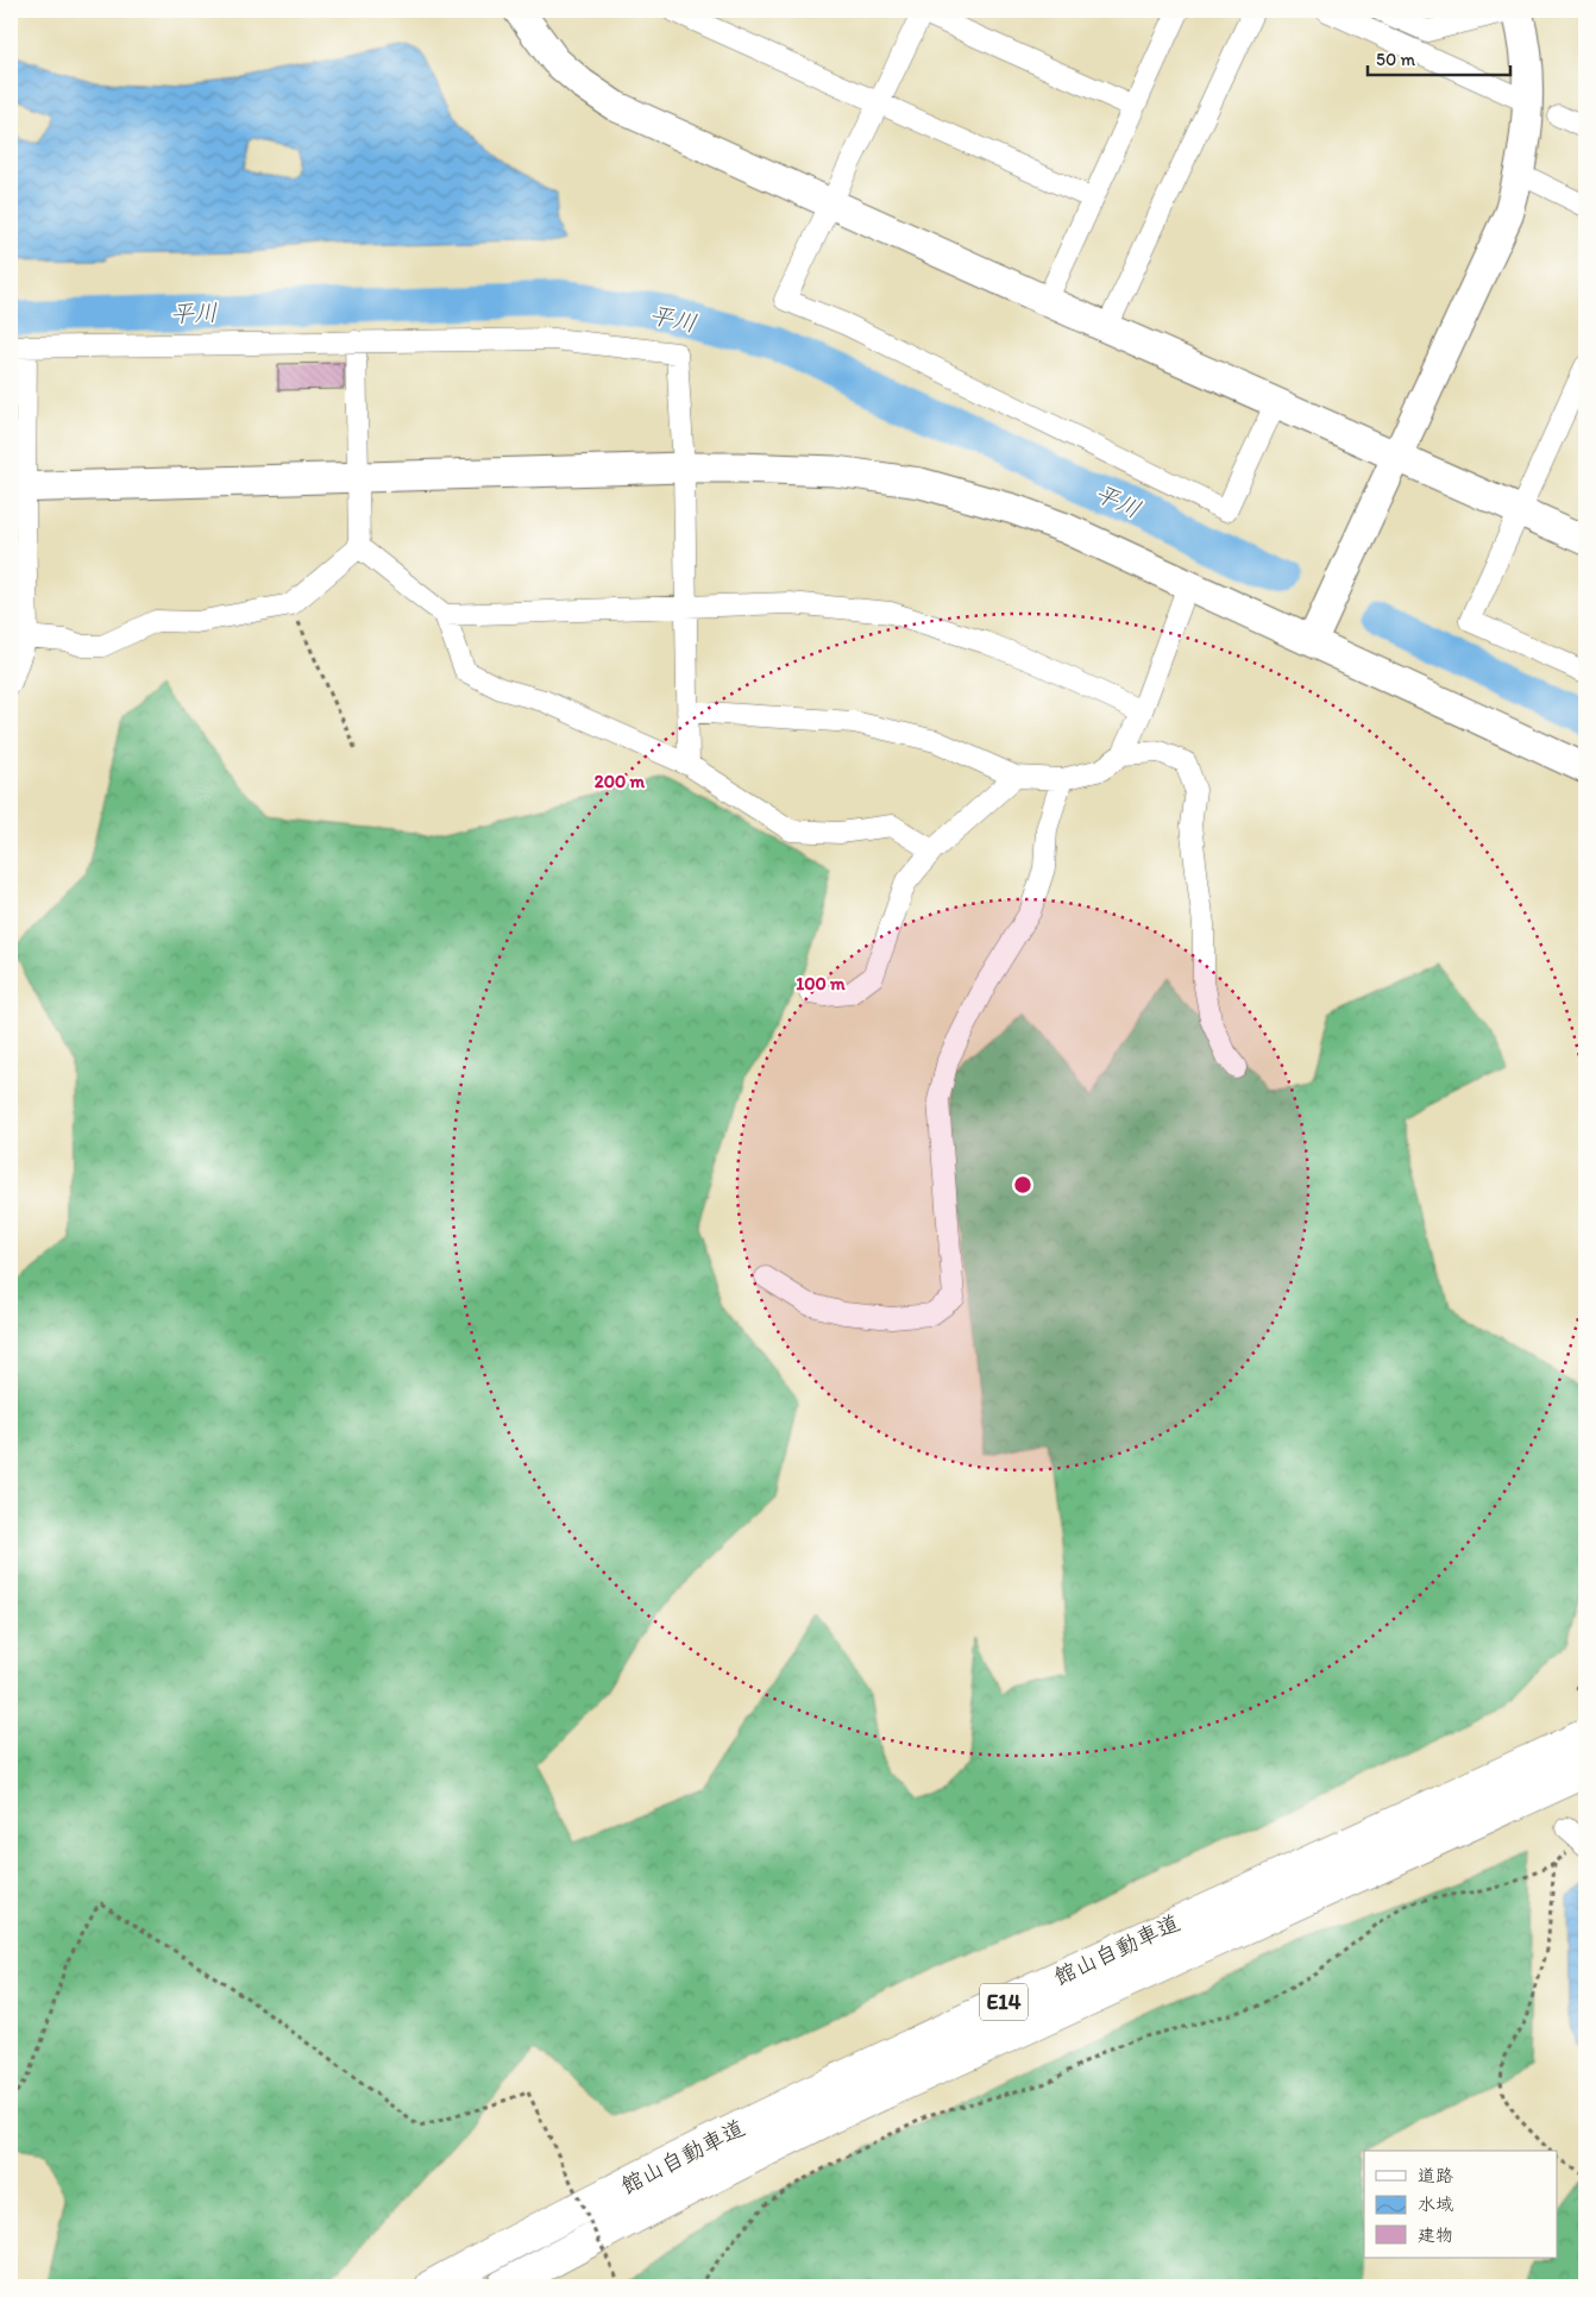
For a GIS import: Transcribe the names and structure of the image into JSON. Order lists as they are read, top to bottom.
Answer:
{
  "streets": {
    "highway": ["館山自動車道", "E14"]
  },
  "water": ["平川"],
  "legend": ["道路", "水域", "建物"],
  "scale_bar": "50 m",
  "rings": ["200 m", "100 m"]
}
